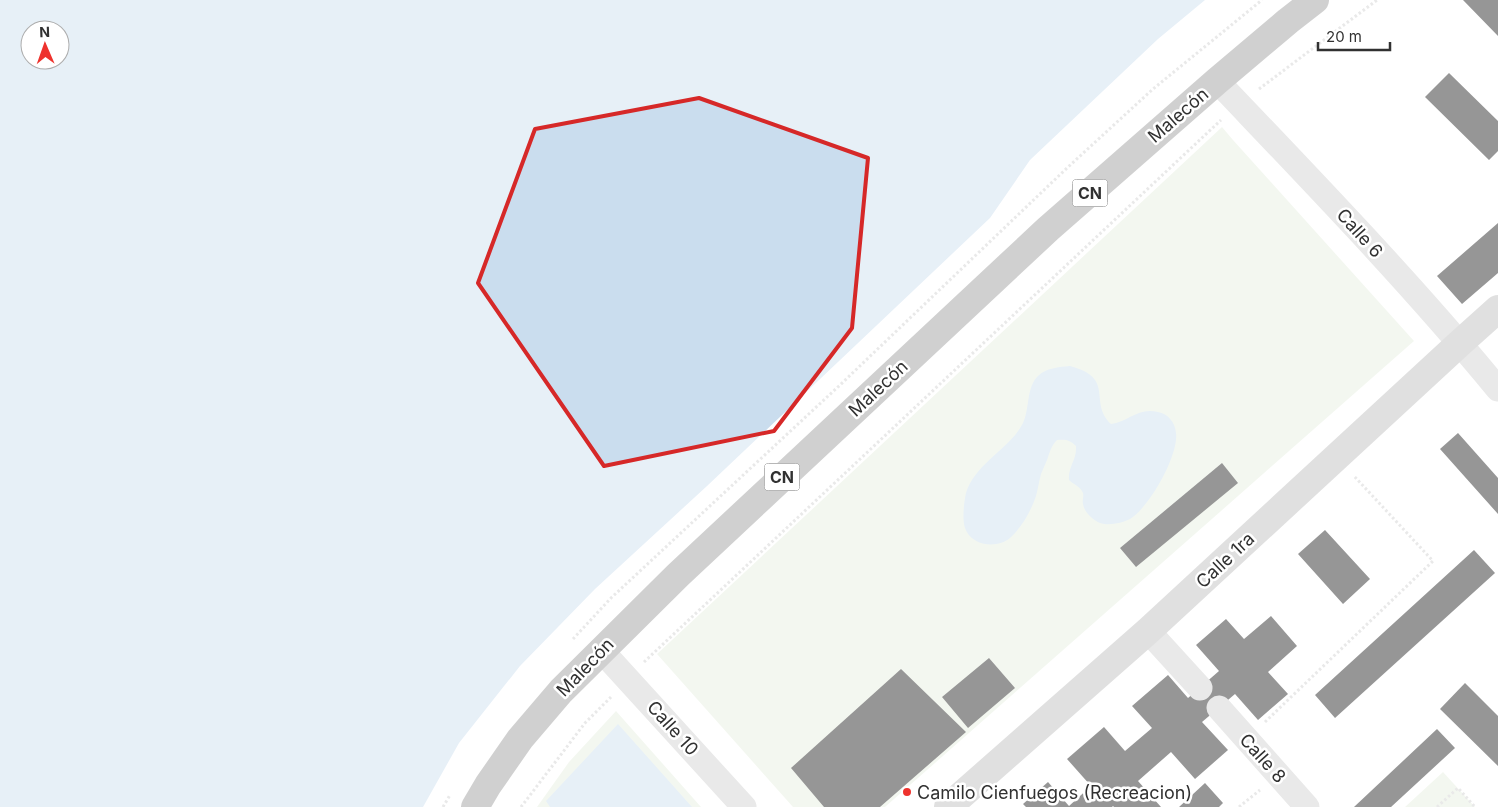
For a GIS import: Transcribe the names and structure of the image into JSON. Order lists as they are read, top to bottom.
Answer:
{
  "streets": {
    "highway": ["Malecón", "CN"],
    "street": [
      "Calle 6",
      "Calle 1ra",
      "Calle 10",
      "Calle 8"
    ]
  },
  "crossings": [
    ["Malecón", "Calle 6"],
    ["Malecón", "Calle 10"],
    ["Calle 6", "Calle 1ra"]
  ],
  "places": ["Camilo Cienfuegos (Recreacion)"],
  "scale_bar": "20 m",
  "north": "top"
}
